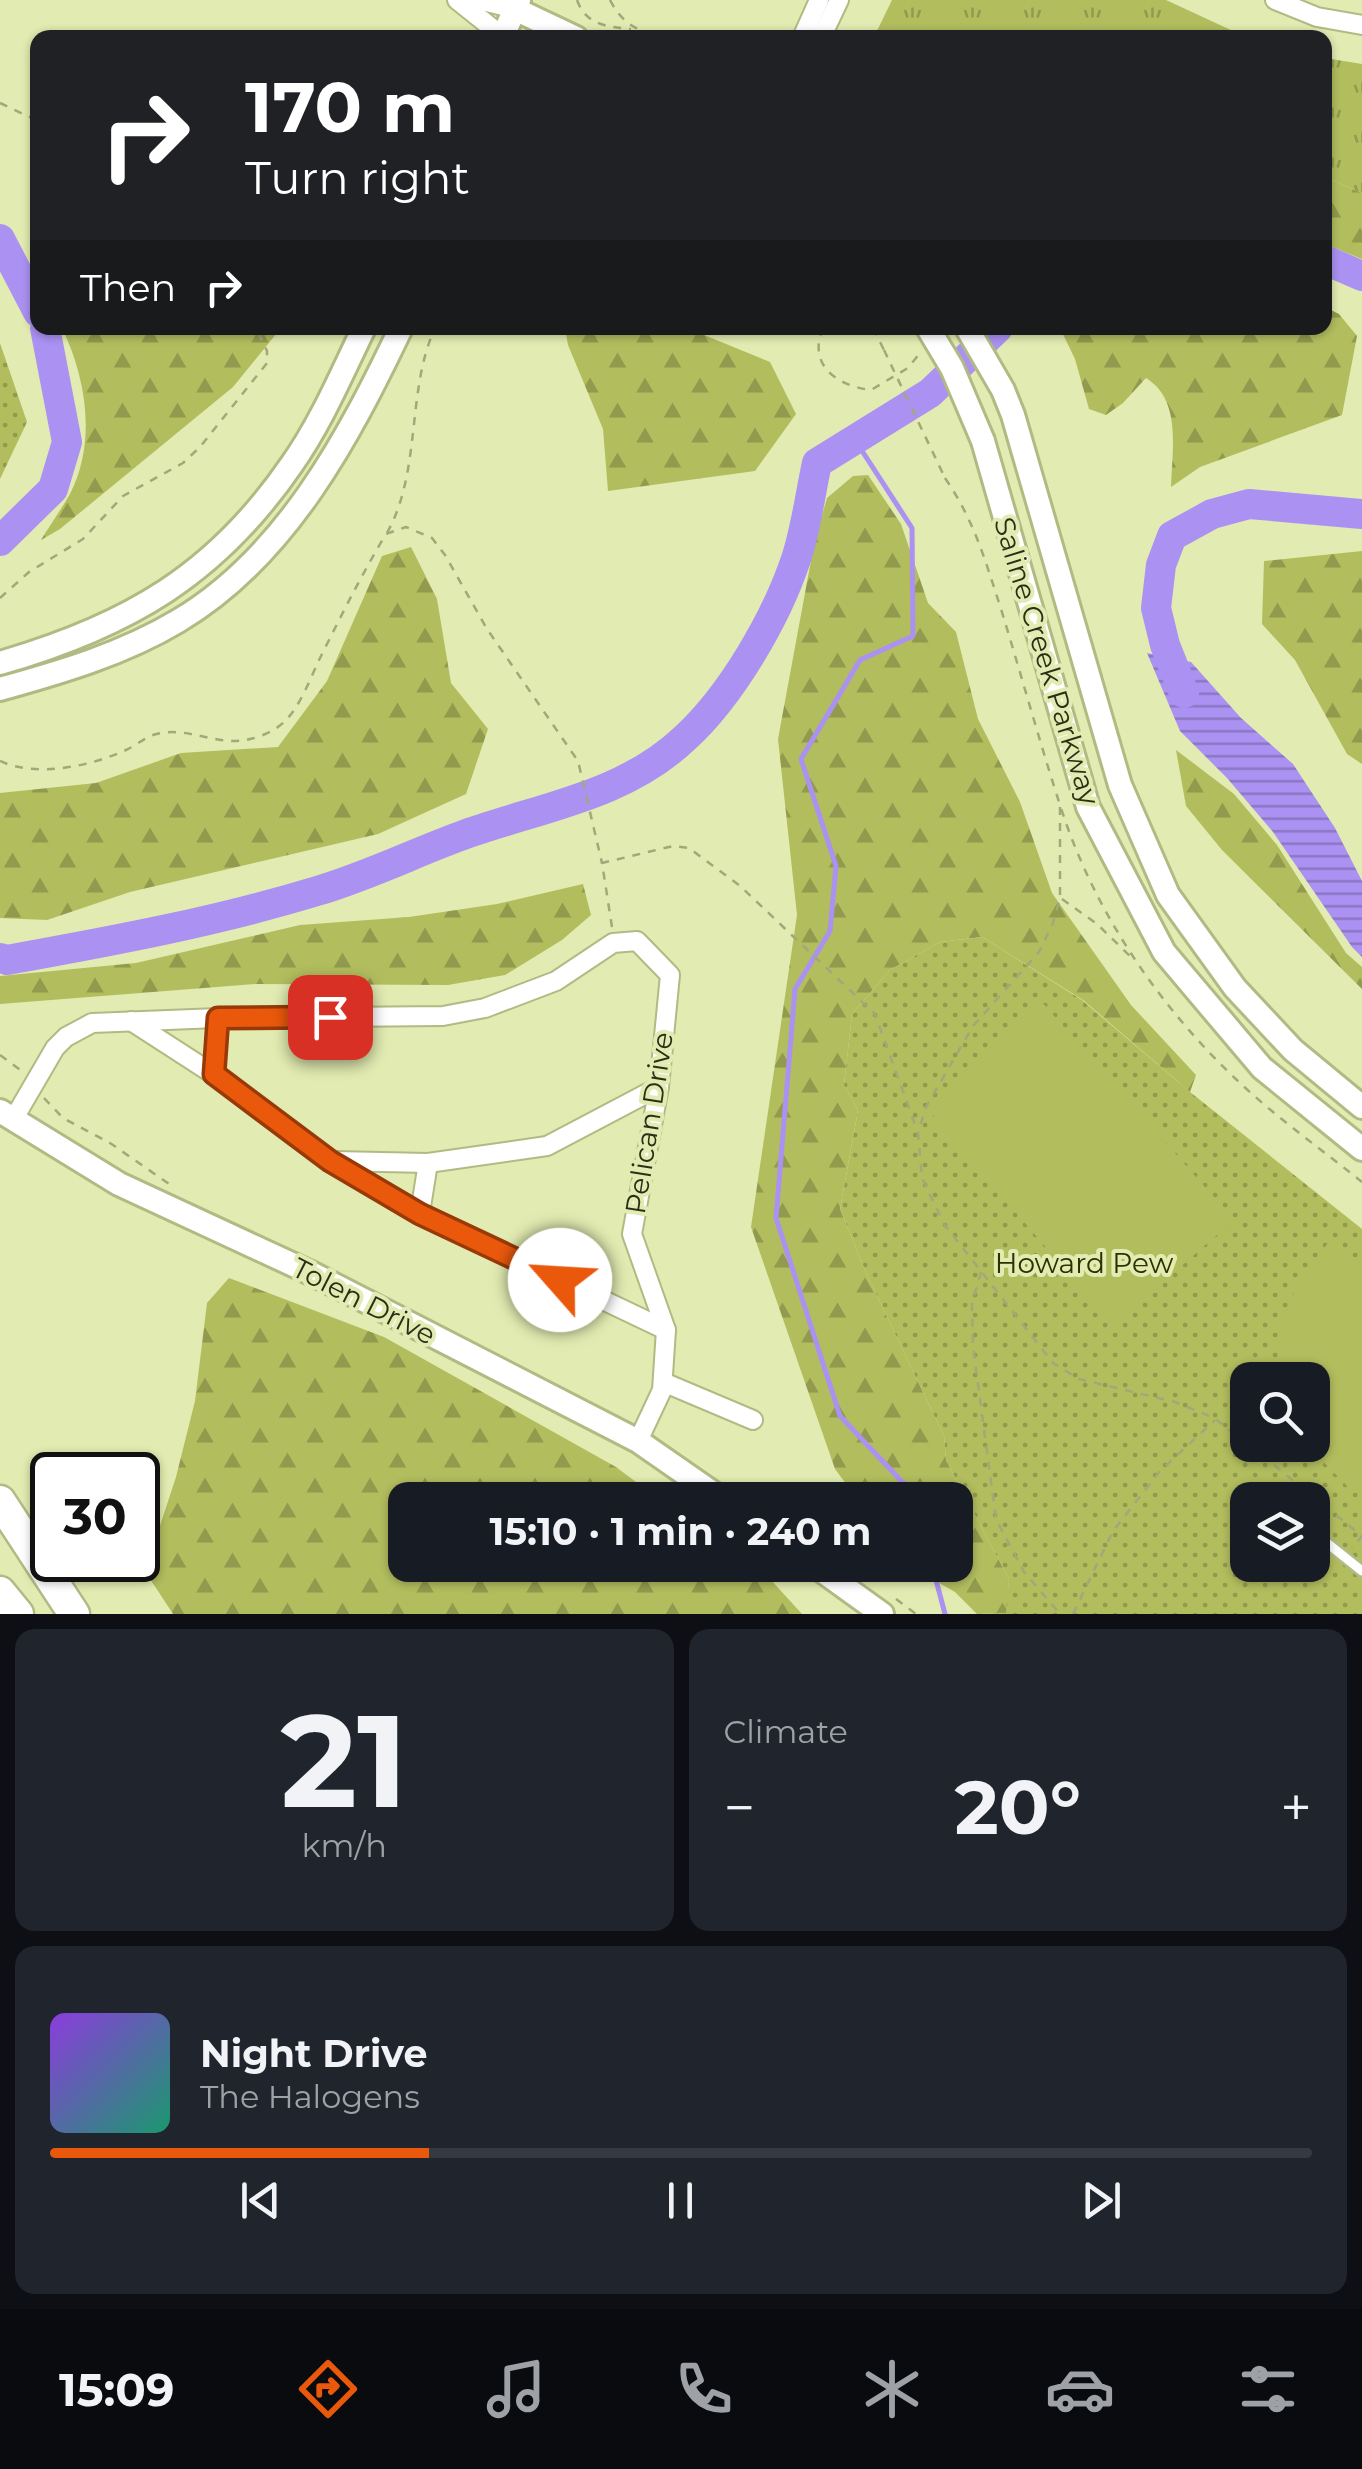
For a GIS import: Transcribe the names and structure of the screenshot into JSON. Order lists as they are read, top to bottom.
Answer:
{
  "streets": {
    "main road": ["Saline Creek Parkway", "Tolen Drive"],
    "street": ["Pelican Drive"]
  },
  "crossings": [
    ["Pelican Drive", "Tolen Drive"]
  ],
  "parks": ["Howard Pew"],
  "page": {
    "turn": ["170 m", "Turn right"],
    "then": "Then",
    "limit": "30",
    "trip": "15:10 · 1 min · 240 m",
    "tile": [
      ["21", "km/h"],
      "Climate"
    ],
    "heat": ["−", "20°", "+"],
    "song": ["Night Drive", "The Halogens"],
    "tabs": "15:09"
  }
}
